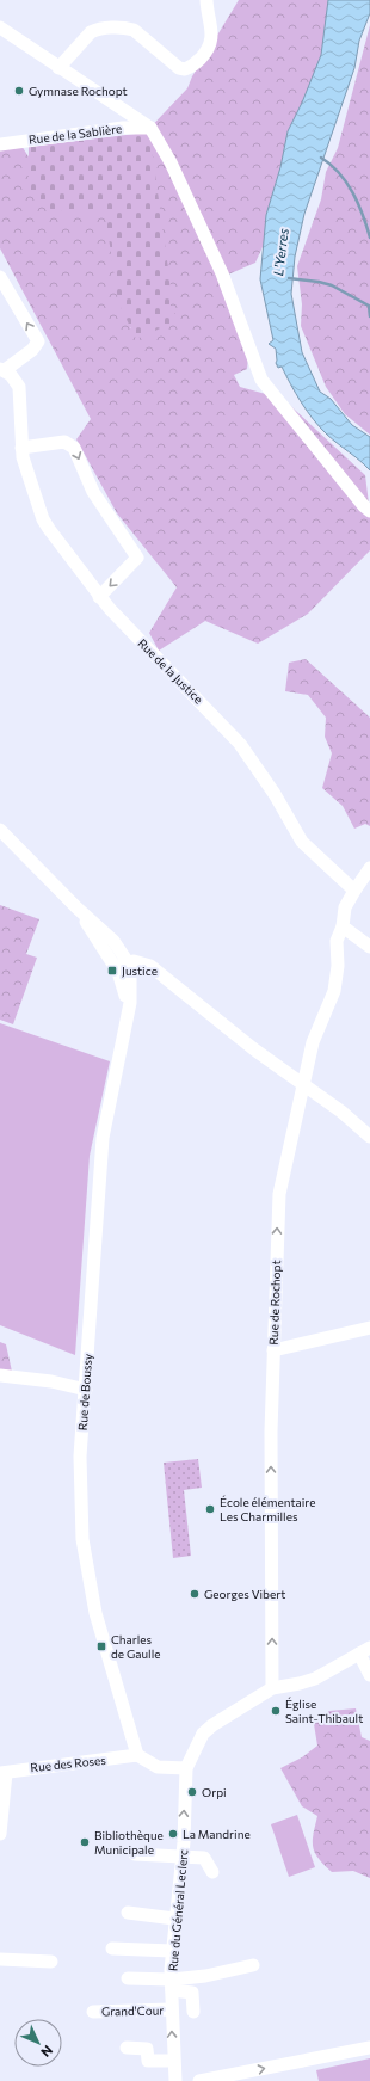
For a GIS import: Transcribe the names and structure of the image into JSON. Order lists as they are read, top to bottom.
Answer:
{
  "streets": {
    "street": [
      "Rue de la Sablière",
      "Rue de la Justice",
      "Rue de Rochopt",
      "Rue de Boussy",
      "Rue des Roses",
      "Rue du Général Leclerc",
      "Grand'Cour"
    ]
  },
  "crossings": [
    ["Rue de Boussy", "Rue des Roses"],
    ["Rue du Général Leclerc", "Grand'Cour"]
  ],
  "one_way": ["Rue de Rochopt", "Rue du Général Leclerc"],
  "water": ["L'Yerres"],
  "places": {
    "other": [
      "Gymnase Rochopt",
      "École élémentaire Les Charmilles",
      "Georges Vibert",
      "Église Saint-Thibault",
      "Orpi",
      "La Mandrine",
      "Bibliothèque Municipale"
    ],
    "transit": ["Justice", "Charles de Gaulle"]
  },
  "north": "bottom right"
}
